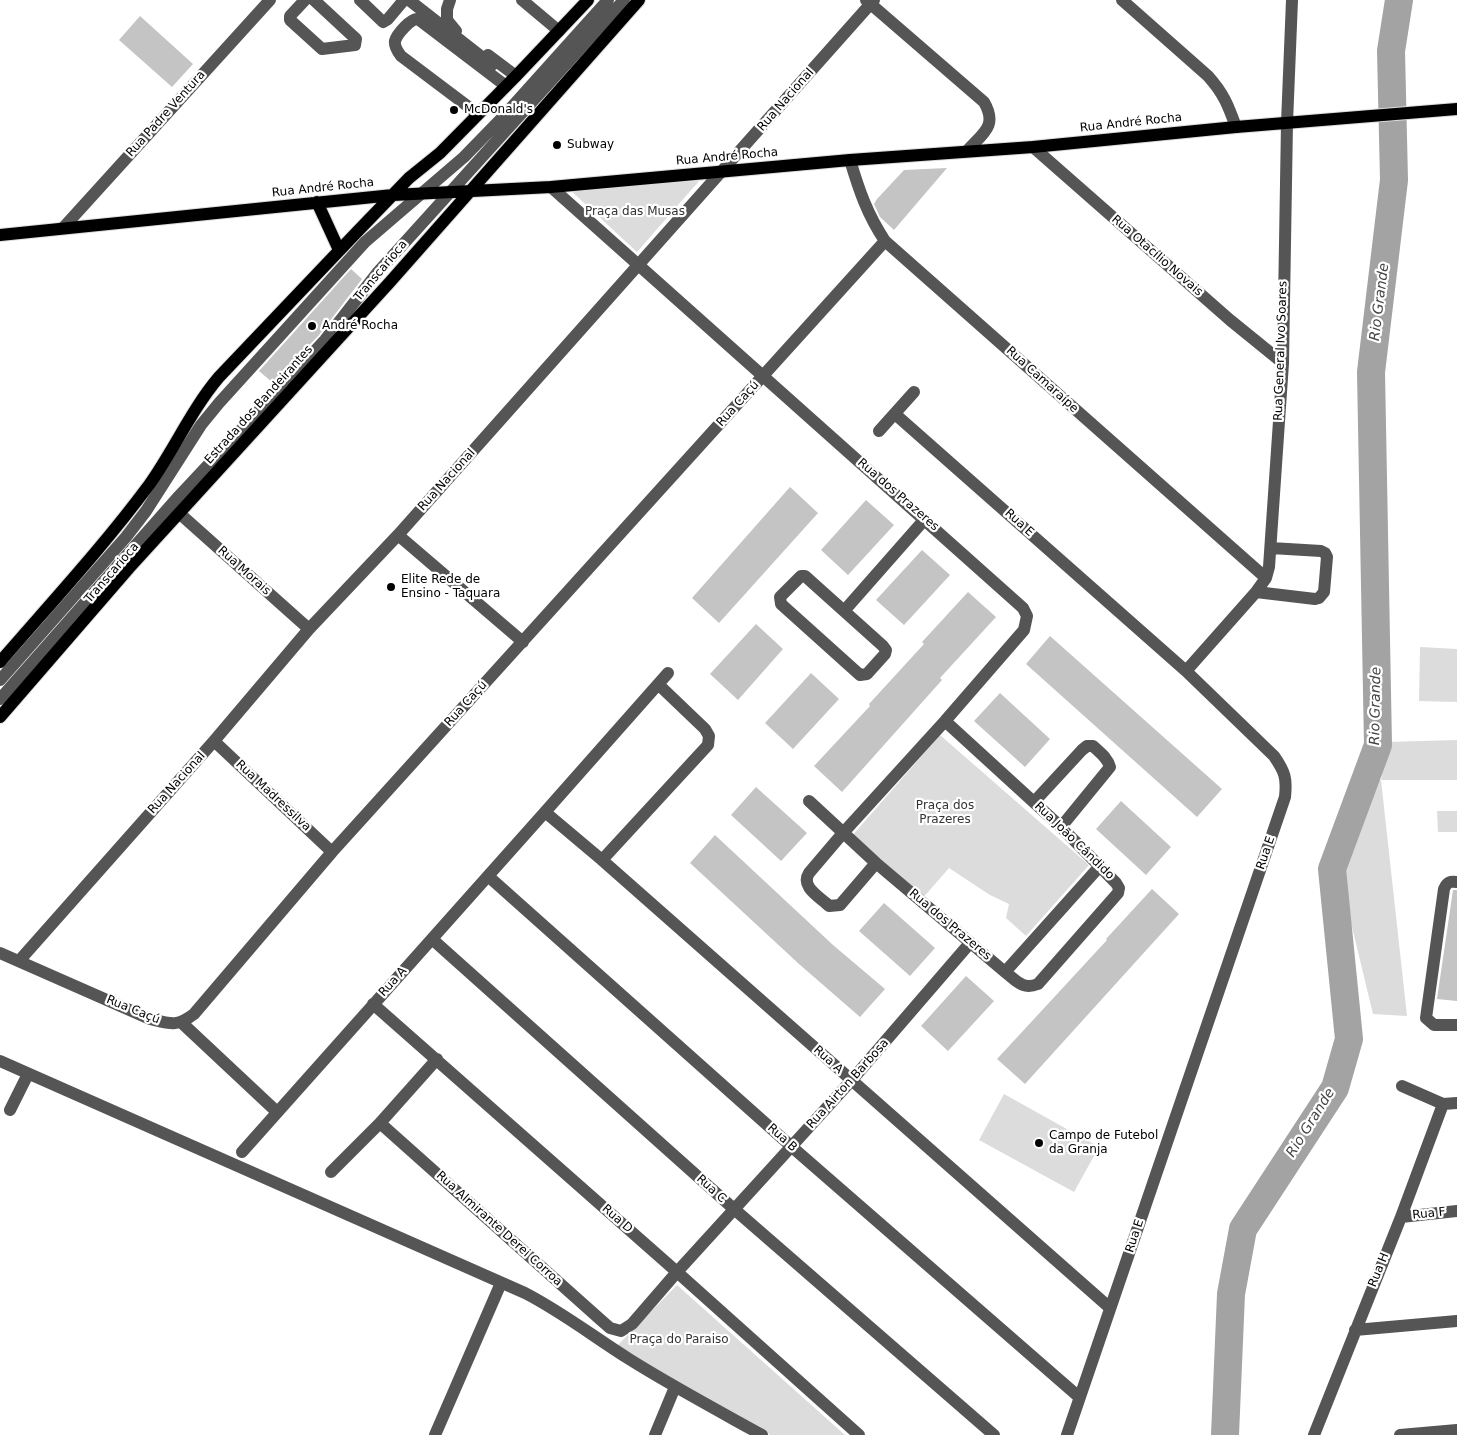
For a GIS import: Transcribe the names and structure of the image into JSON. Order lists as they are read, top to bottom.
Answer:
{
  "streets": {
    "main road": ["Rua André Rocha", "Estrada dos Bandeirantes"],
    "street": [
      "Rua Nacional",
      "Rua Padre Ventura",
      "Rua Otacílio Novais",
      "Transcarioca",
      "Rua General Ivo Soares",
      "Rua Camaraípe",
      "Rua Caçú",
      "Rua dos Prazeres",
      "Rua E",
      "Rua Morais",
      "Rua Madressilva",
      "Rua João Cândido",
      "Rua A",
      "Rua Airton Barbosa",
      "Rua B",
      "Rua C",
      "Rua F",
      "Rua D",
      "Rua Almirante Derei Corroa",
      "Rua H"
    ]
  },
  "crossings": [
    ["Rua Nacional", "Rua André Rocha"],
    ["Rua Nacional", "Rua Caçú"],
    ["Rua Nacional", "Rua dos Prazeres"],
    ["Rua Nacional", "Rua Morais"],
    ["Rua Nacional", "Rua Madressilva"],
    ["Rua Padre Ventura", "Rua André Rocha"],
    ["Rua André Rocha", "Rua Otacílio Novais"],
    ["Rua André Rocha", "Transcarioca"],
    ["Rua André Rocha", "Rua General Ivo Soares"],
    ["Rua André Rocha", "Rua Camaraípe"],
    ["Rua André Rocha", "Estrada dos Bandeirantes"],
    ["Rua André Rocha", "Rua dos Prazeres"],
    ["Rua Otacílio Novais", "Rua General Ivo Soares"],
    ["Rua General Ivo Soares", "Rua Camaraípe"],
    ["Rua General Ivo Soares", "Rua E"],
    ["Rua Camaraípe", "Rua Caçú"],
    ["Rua Caçú", "Rua dos Prazeres"],
    ["Rua Caçú", "Rua Madressilva"],
    ["Estrada dos Bandeirantes", "Rua Morais"],
    ["Rua dos Prazeres", "Rua João Cândido"],
    ["Rua dos Prazeres", "Rua Airton Barbosa"],
    ["Rua E", "Rua A"],
    ["Rua E", "Rua B"],
    ["Rua A", "Rua Airton Barbosa"],
    ["Rua A", "Rua B"],
    ["Rua A", "Rua C"],
    ["Rua A", "Rua D"],
    ["Rua Airton Barbosa", "Rua B"],
    ["Rua Airton Barbosa", "Rua C"],
    ["Rua Airton Barbosa", "Rua D"],
    ["Rua Airton Barbosa", "Rua Almirante Derei Corroa"],
    ["Rua F", "Rua H"]
  ],
  "water": ["Rio Grande"],
  "parks": ["Praça das Musas", "Praça dos Prazeres", "Praça do Paraiso"],
  "places": [
    "McDonald's",
    "Subway",
    "André Rocha",
    "Elite Rede de Ensino - Taquara",
    "Campo de Futebol da Granja"
  ]
}
